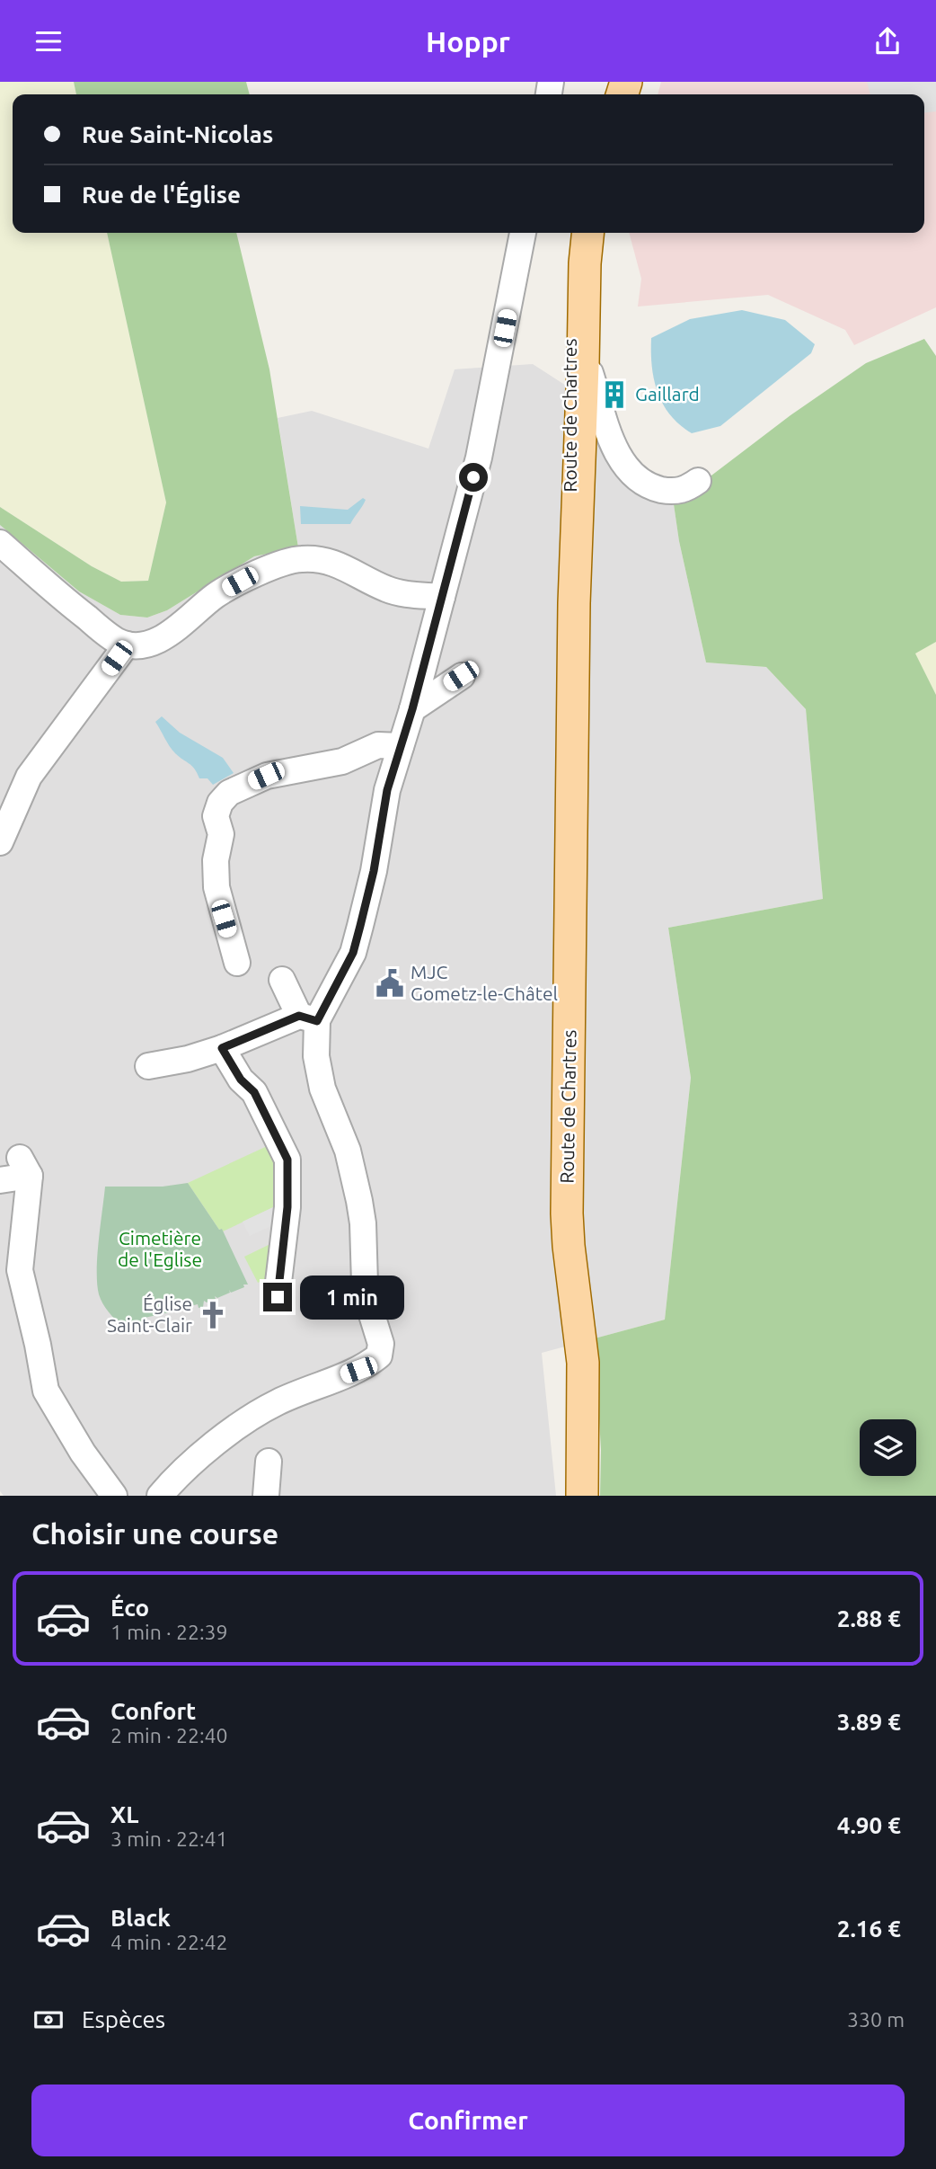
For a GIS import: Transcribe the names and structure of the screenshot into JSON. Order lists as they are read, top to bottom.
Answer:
{
  "streets": {
    "main road": ["Route de Chartres"]
  },
  "parks": ["Cimetière de l'Eglise"],
  "places": {
    "building": ["Gaillard"],
    "public building": ["MJC Gometz-le-Châtel"],
    "church": ["Église Saint-Clair"]
  },
  "page": {
    "header": "Hoppr",
    "banner": ["Rue Saint-Nicolas", "Rue de l'Église"],
    "bubble": "1 min",
    "heading": "Choisir une course",
    "list": [
      {
        "name": "Éco",
        "note": "1 min · 22:39",
        "value": "2.88 €"
      },
      {
        "name": "Confort",
        "note": "2 min · 22:40",
        "value": "3.89 €"
      },
      {
        "name": "XL",
        "note": "3 min · 22:41",
        "value": "4.90 €"
      },
      {
        "name": "Black",
        "note": "4 min · 22:42",
        "value": "2.16 €"
      }
    ],
    "pay": ["Espèces", "330 m"],
    "buttons": "Confirmer"
  }
}
